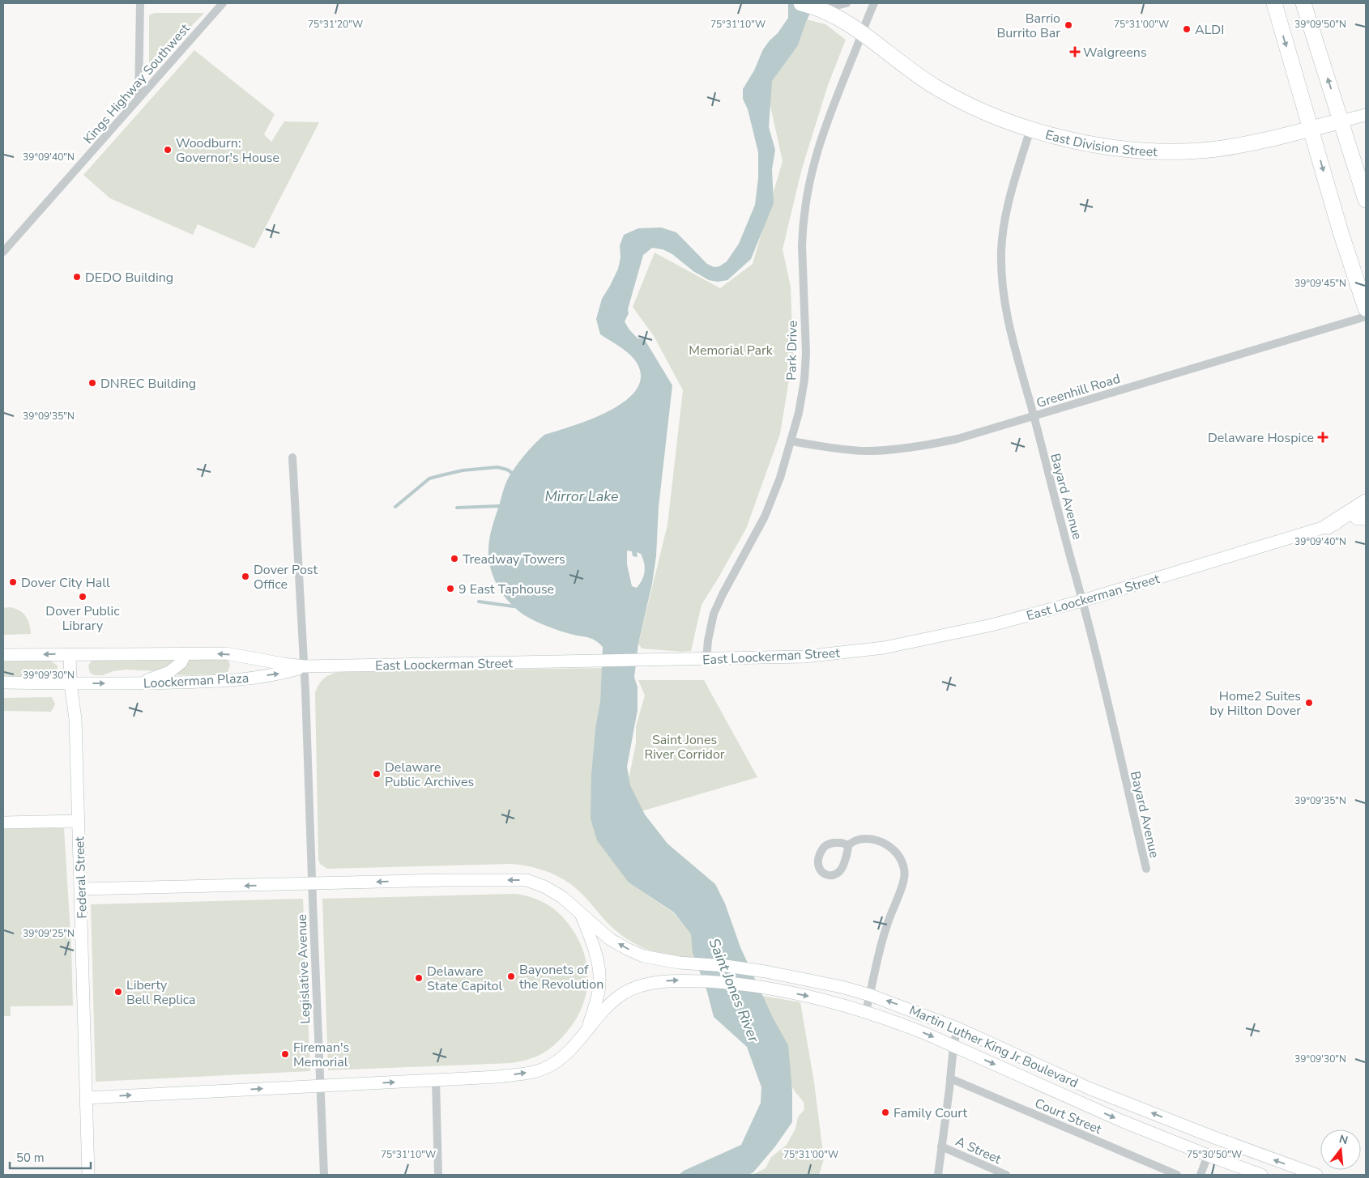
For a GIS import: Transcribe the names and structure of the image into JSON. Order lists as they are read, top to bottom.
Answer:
{
  "streets": {
    "highway": ["East Division Street"],
    "street": [
      "Kings Highway Southwest",
      "Park Drive",
      "Greenhill Road",
      "Bayard Avenue",
      "East Loockerman Street",
      "Loockerman Plaza",
      "Federal Street",
      "Legislative Avenue",
      "Martin Luther King Jr Boulevard",
      "Court Street",
      "A Street"
    ]
  },
  "crossings": [
    ["East Division Street", "Park Drive"],
    ["East Division Street", "Bayard Avenue"],
    ["Park Drive", "Greenhill Road"],
    ["Park Drive", "East Loockerman Street"],
    ["Greenhill Road", "Bayard Avenue"],
    ["Bayard Avenue", "East Loockerman Street"],
    ["East Loockerman Street", "Loockerman Plaza"],
    ["East Loockerman Street", "Legislative Avenue"],
    ["Loockerman Plaza", "Federal Street"],
    ["Loockerman Plaza", "Legislative Avenue"],
    ["Federal Street", "Martin Luther King Jr Boulevard"],
    ["Legislative Avenue", "Martin Luther King Jr Boulevard"]
  ],
  "water": ["Mirror Lake", "Saint Jones River"],
  "parks": ["Memorial Park", "Saint Jones River Corridor"],
  "places": {
    "other": [
      "Barrio Burrito Bar",
      "ALDI",
      "Woodburn: Governor's House",
      "DEDO Building",
      "DNREC Building",
      "Treadway Towers",
      "Dover Post Office",
      "Dover City Hall",
      "9 East Taphouse",
      "Dover Public Library",
      "Home2 Suites by Hilton Dover",
      "Delaware Public Archives",
      "Bayonets of the Revolution",
      "Delaware State Capitol",
      "Liberty Bell Replica",
      "Fireman's Memorial",
      "Family Court"
    ],
    "health": ["Walgreens", "Delaware Hospice"]
  },
  "scale_bar": "50 m",
  "north": "top",
  "coordinates": [
    "75°31'20\"W",
    "75°31'10\"W",
    "75°31'00\"W",
    "39°09'50\"N",
    "39°09'40\"N",
    "39°09'45\"N",
    "39°09'35\"N",
    "39°09'30\"N",
    "39°09'25\"N",
    "75°30'50\"W"
  ]
}
